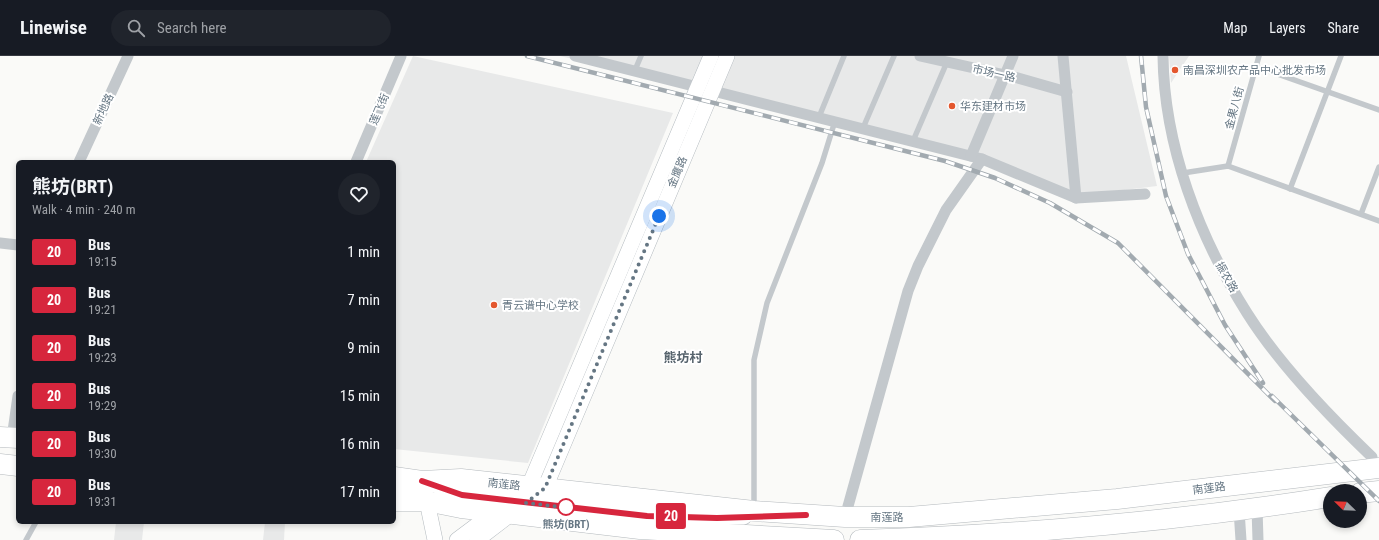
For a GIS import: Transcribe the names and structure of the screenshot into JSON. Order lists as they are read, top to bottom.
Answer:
{
  "streets": {
    "highway": ["南莲路"],
    "street": [
      "市场一路",
      "新地路",
      "莲飞街",
      "金鹰路",
      "振农路"
    ],
    "lane": ["金果八街"]
  },
  "crossings": [
    ["金鹰路", "南莲路"],
    ["振农路", "南莲路"]
  ],
  "districts": ["熊坊村"],
  "places": [
    "南昌深圳农产品中心批发市场",
    "华东建材市场",
    "青云谱中心学校",
    "熊坊(BRT)"
  ],
  "lines": ["bus line 20"],
  "north": "top left",
  "page": {
    "header": "Linewise",
    "search": "Search here",
    "nav": ["Map", "Layers", "Share"],
    "on_map": "20",
    "heading": ["熊坊(BRT)", "Walk · 4 min · 240 m"],
    "list": [
      {
        "mark": "20",
        "name": "Bus",
        "note": "19:15",
        "value": "1 min"
      },
      {
        "mark": "20",
        "name": "Bus",
        "note": "19:21",
        "value": "7 min"
      },
      {
        "mark": "20",
        "name": "Bus",
        "note": "19:23",
        "value": "9 min"
      },
      {
        "mark": "20",
        "name": "Bus",
        "note": "19:29",
        "value": "15 min"
      },
      {
        "mark": "20",
        "name": "Bus",
        "note": "19:30",
        "value": "16 min"
      },
      {
        "mark": "20",
        "name": "Bus",
        "note": "19:31",
        "value": "17 min"
      }
    ]
  }
}
